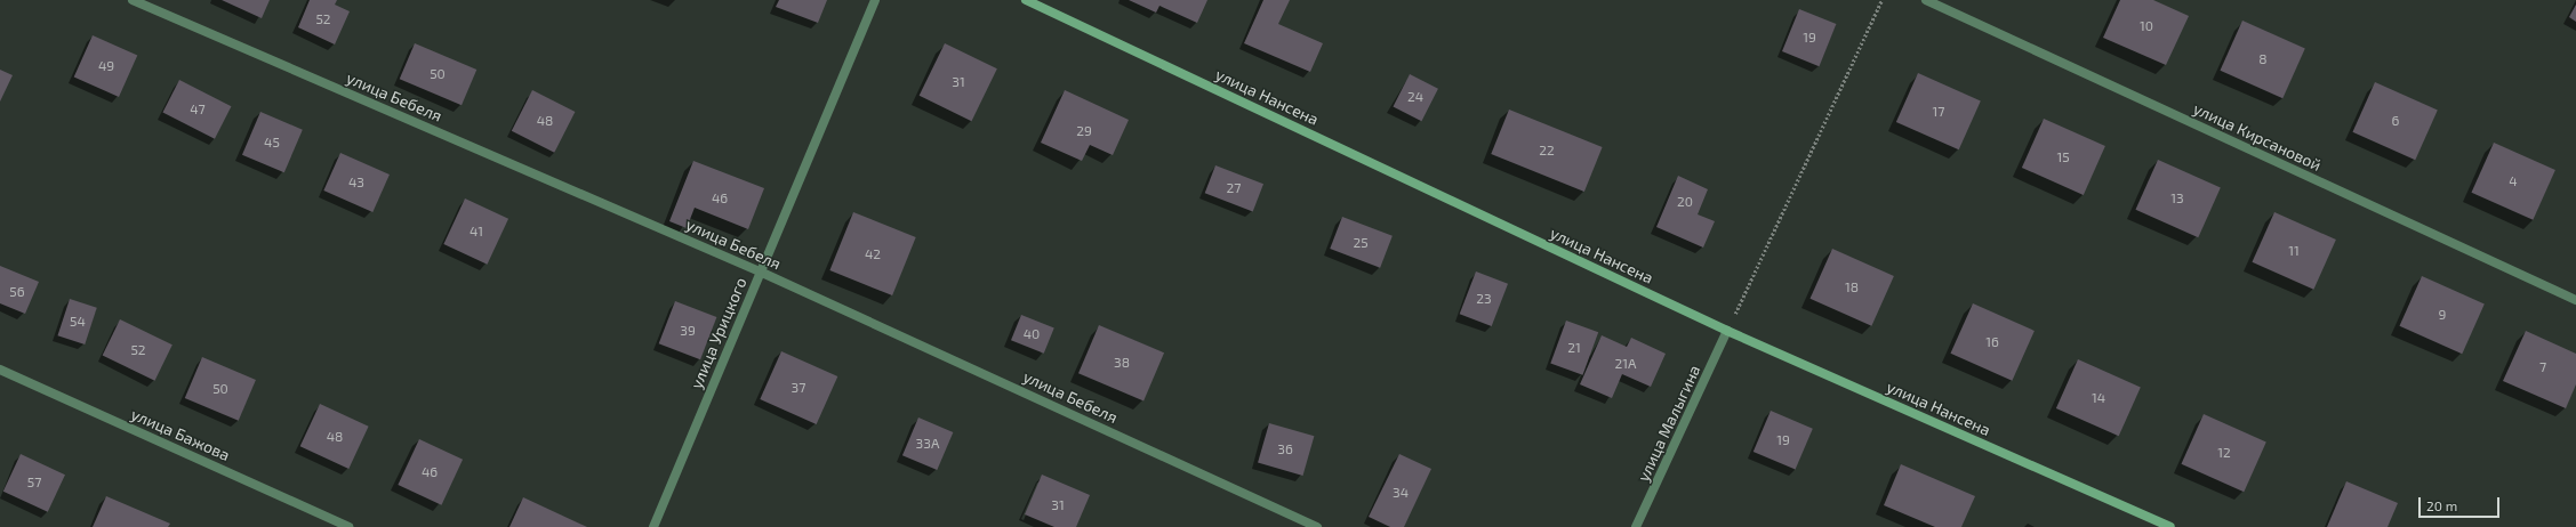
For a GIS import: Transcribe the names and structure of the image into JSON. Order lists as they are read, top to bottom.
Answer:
{
  "streets": {
    "main road": ["улица Нансена"],
    "street": [
      "улица Бебеля",
      "улица Кирсановой",
      "улица Урицкого",
      "улица Малыгина",
      "улица Бажова"
    ]
  },
  "crossings": [
    ["улица Бебеля", "улица Урицкого"],
    ["улица Нансена", "улица Малыгина"]
  ],
  "house_numbers": [
    "52",
    "10",
    "19",
    "8",
    "49",
    "50",
    "31",
    "24",
    "47",
    "17",
    "48",
    "6",
    "29",
    "45",
    "22",
    "15",
    "4",
    "43",
    "27",
    "46",
    "13",
    "20",
    "41",
    "25",
    "11",
    "42",
    "18",
    "56",
    "23",
    "9",
    "54",
    "39",
    "40",
    "16",
    "21",
    "52",
    "38",
    "21А",
    "7",
    "37",
    "50",
    "14",
    "48",
    "19",
    "33А",
    "36",
    "12",
    "46",
    "57",
    "34",
    "31"
  ],
  "scale_bar": "20 m"
}
